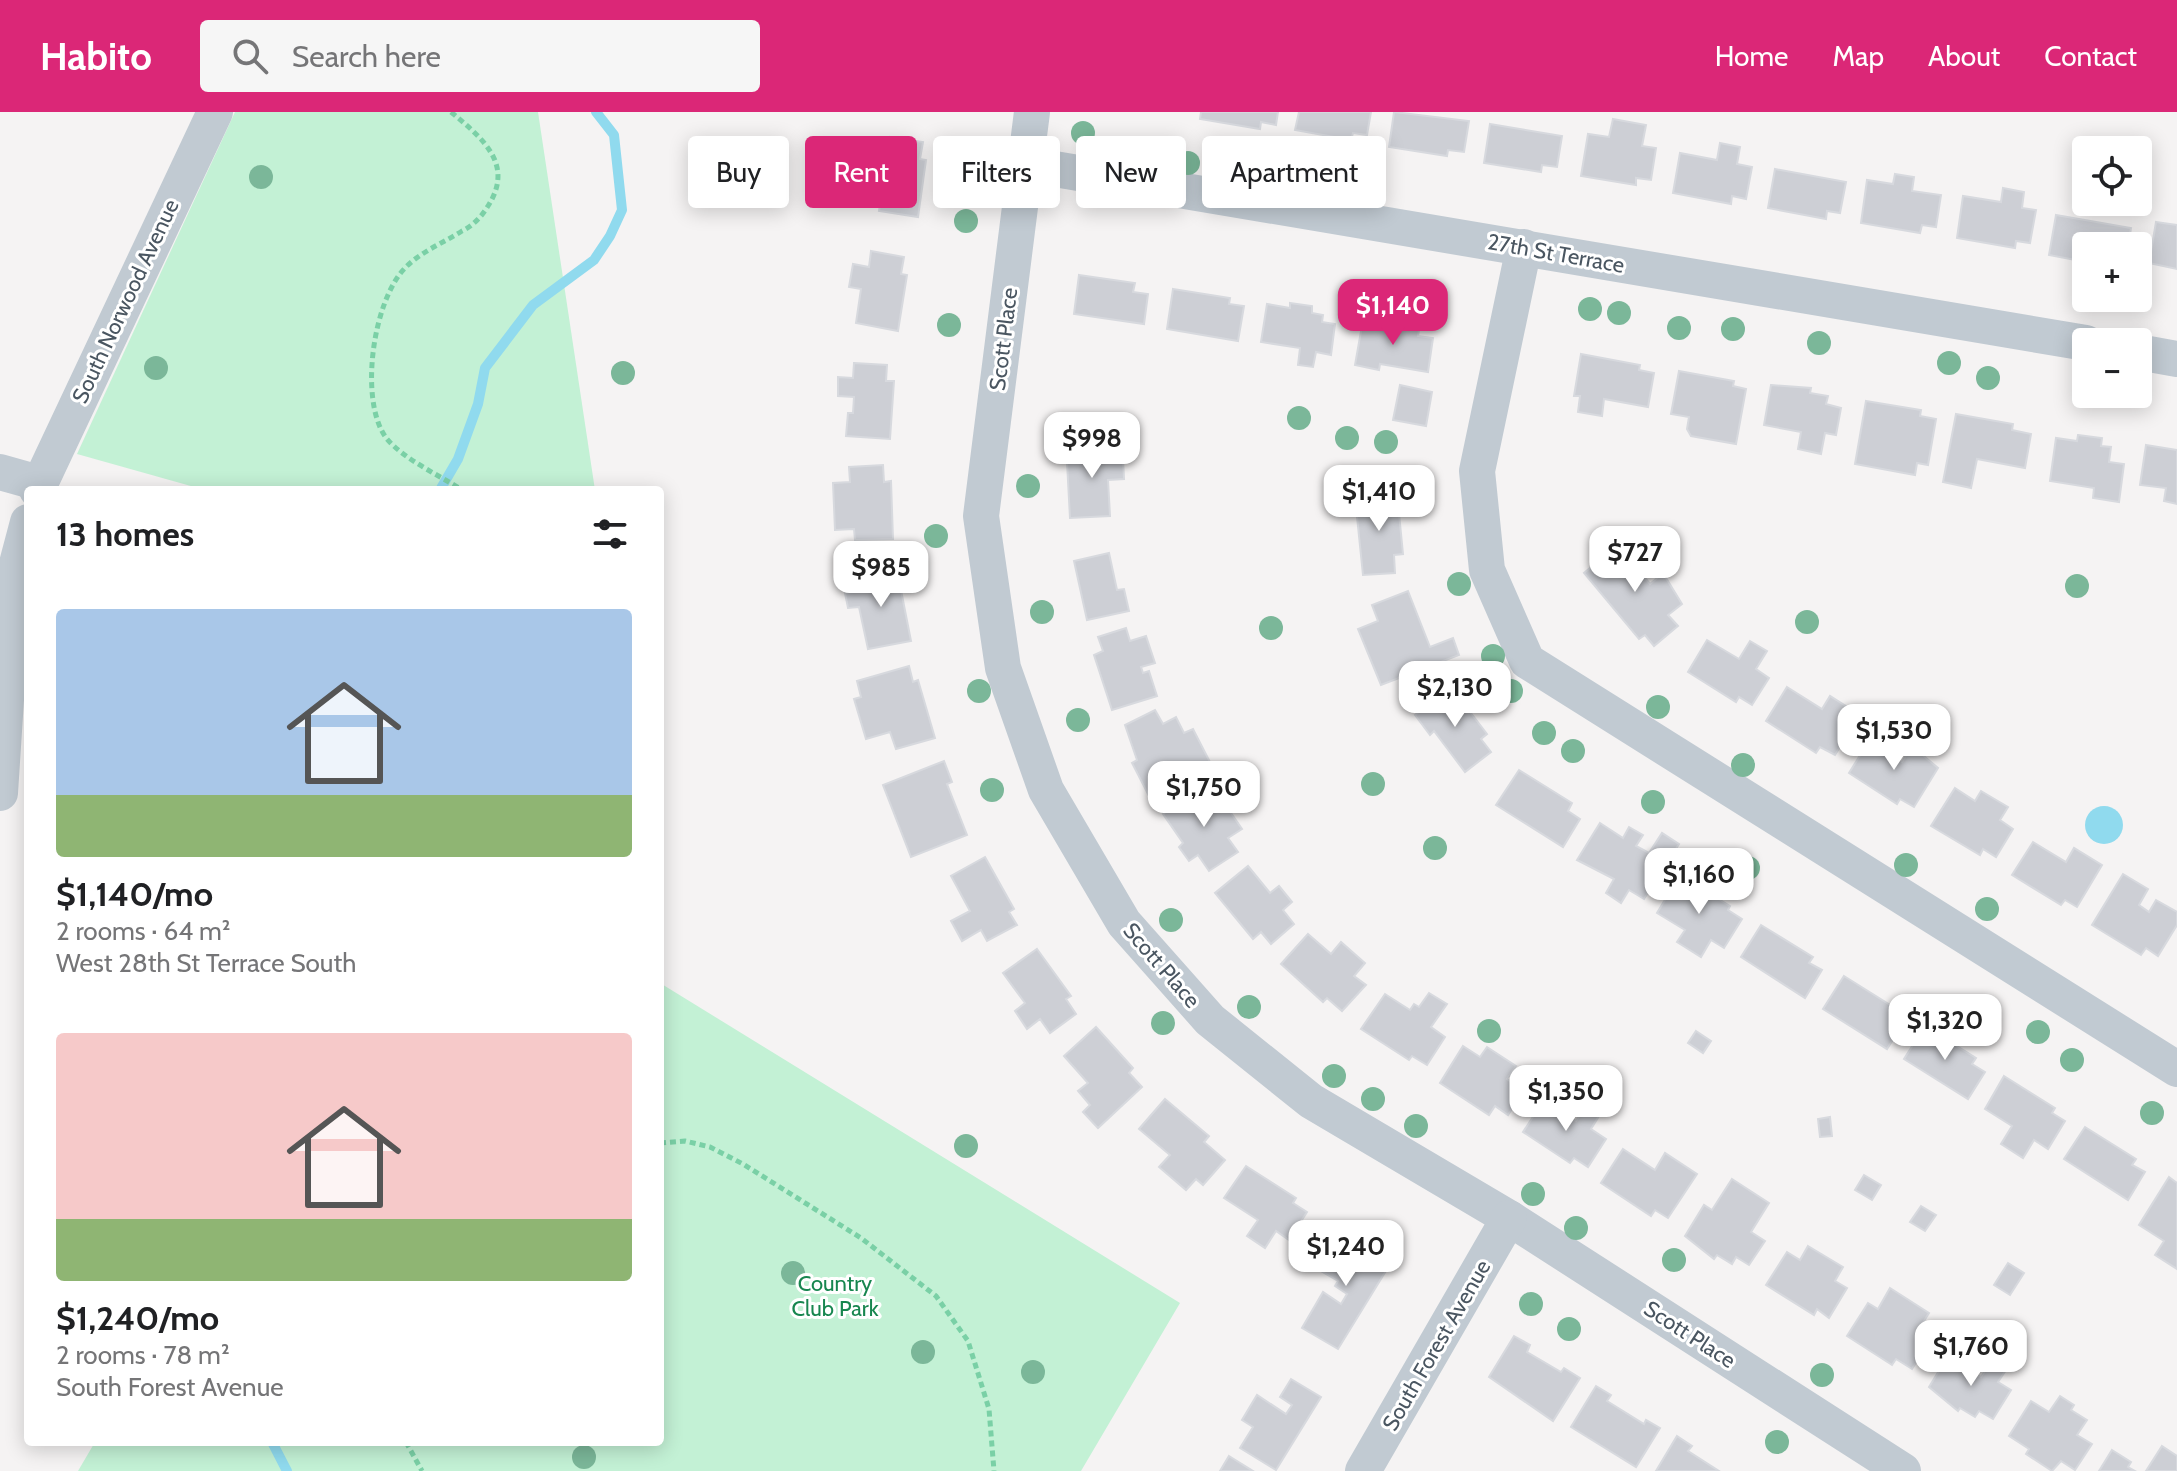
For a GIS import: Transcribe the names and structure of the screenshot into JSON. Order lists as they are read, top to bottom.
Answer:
{
  "streets": {
    "street": [
      "27th St Terrace",
      "South Norwood Avenue",
      "Scott Place",
      "South Forest Avenue"
    ]
  },
  "crossings": [
    ["Scott Place", "South Forest Avenue"]
  ],
  "parks": ["Country Club Park"],
  "page": {
    "header": "Habito",
    "search": "Search here",
    "nav": [
      "Home",
      "Map",
      "About",
      "Contact"
    ],
    "map_buttons": ["+", "−"],
    "chip": [
      "Buy",
      "Rent",
      "Filters",
      "New",
      "Apartment"
    ],
    "price": [
      "$1,140",
      "$998",
      "$1,410",
      "$727",
      "$985",
      "$2,130",
      "$1,530",
      "$1,750",
      "$1,160",
      "$1,320",
      "$1,350",
      "$1,240",
      "$1,760"
    ],
    "heading": "13 homes",
    "list": [
      {
        "name": "$1,140/mo",
        "note": "2 rooms · 64 m² · West 28th St Terrace South"
      },
      {
        "name": "$1,240/mo",
        "note": "2 rooms · 78 m² · South Forest Avenue"
      }
    ]
  }
}
